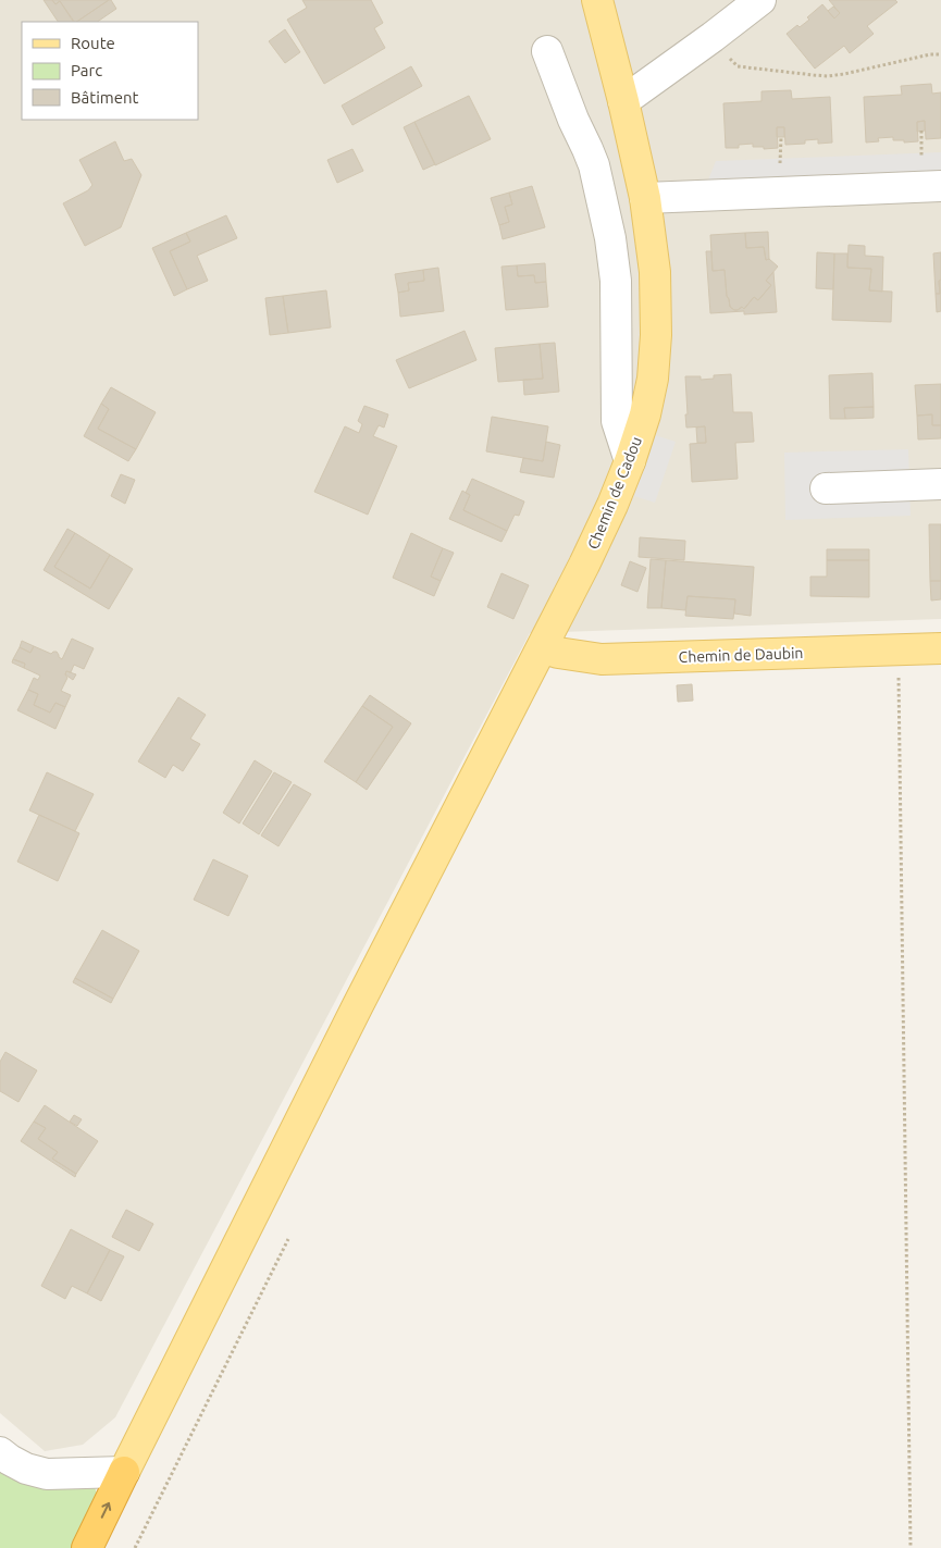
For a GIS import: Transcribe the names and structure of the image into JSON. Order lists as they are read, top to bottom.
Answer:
{
  "streets": {
    "main road": ["Chemin de Cadou", "Chemin de Daubin"]
  },
  "crossings": [
    ["Chemin de Cadou", "Chemin de Daubin"]
  ],
  "legend": ["Route", "Parc", "Bâtiment"]
}
